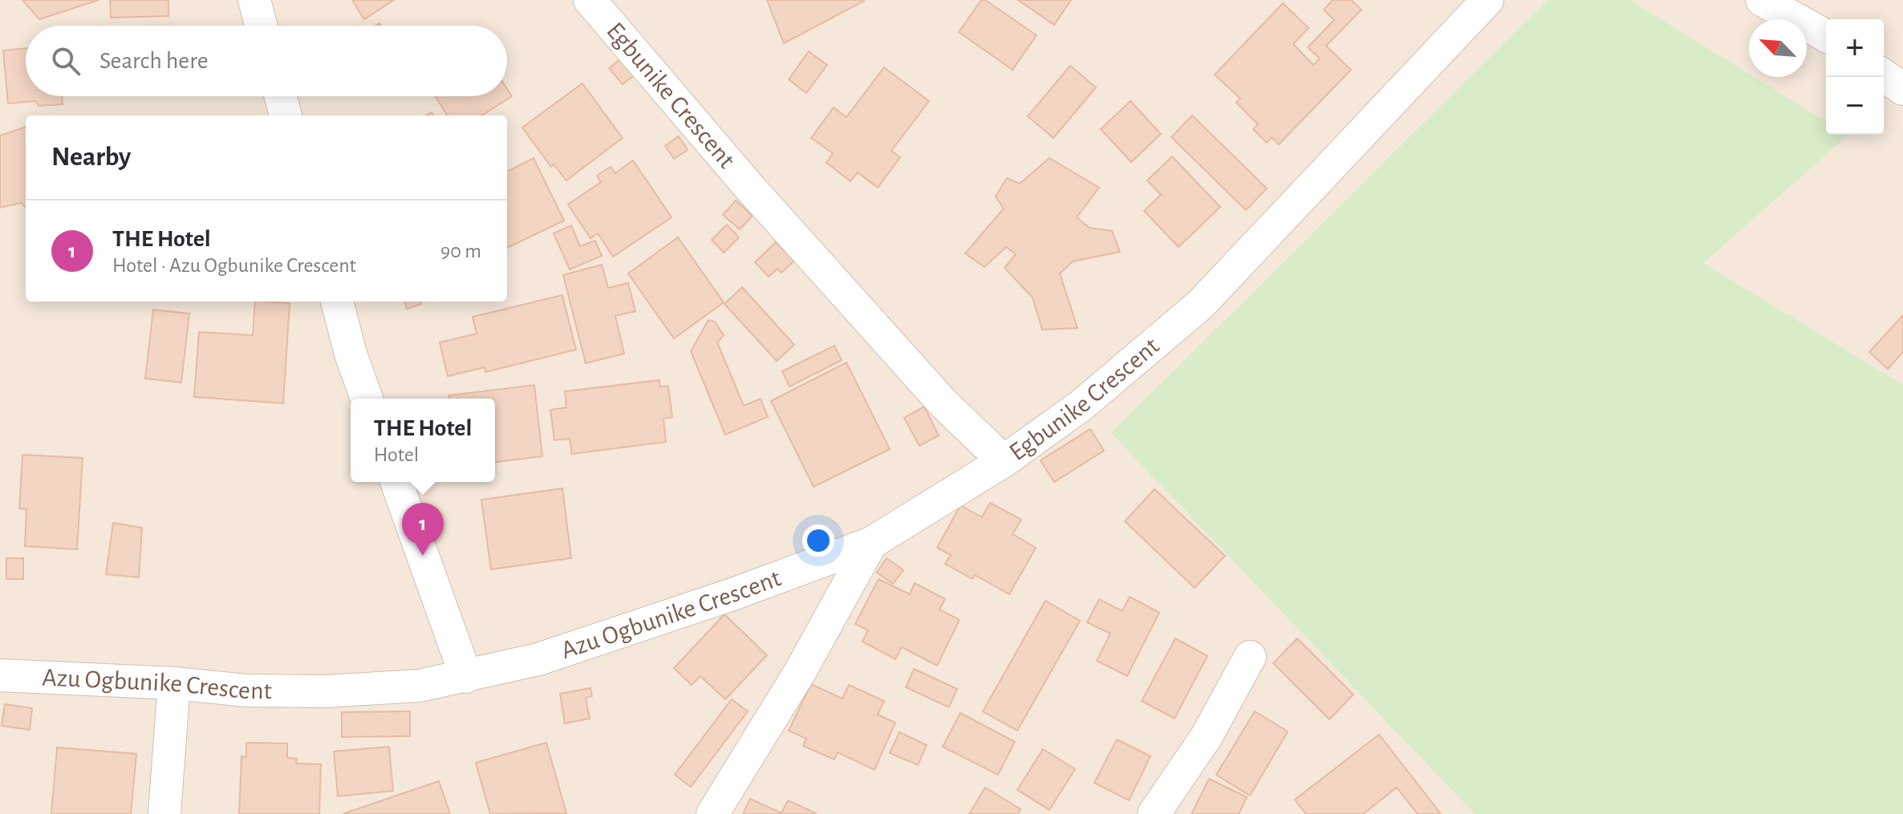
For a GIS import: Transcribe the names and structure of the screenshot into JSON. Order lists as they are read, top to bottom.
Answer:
{
  "streets": {
    "street": ["Egbunike Crescent", "Azu Ogbunike Crescent"]
  },
  "crossings": [
    ["Egbunike Crescent", "Azu Ogbunike Crescent"]
  ],
  "north": "top left",
  "page": {
    "map_buttons": ["+", "−"],
    "search": "Search here",
    "heading": "Nearby",
    "list": [
      {
        "mark": "1",
        "name": "THE Hotel",
        "note": "Hotel · Azu Ogbunike Crescent",
        "value": "90 m"
      }
    ],
    "popup": ["THE Hotel", "Hotel"],
    "pins": "1"
  }
}
